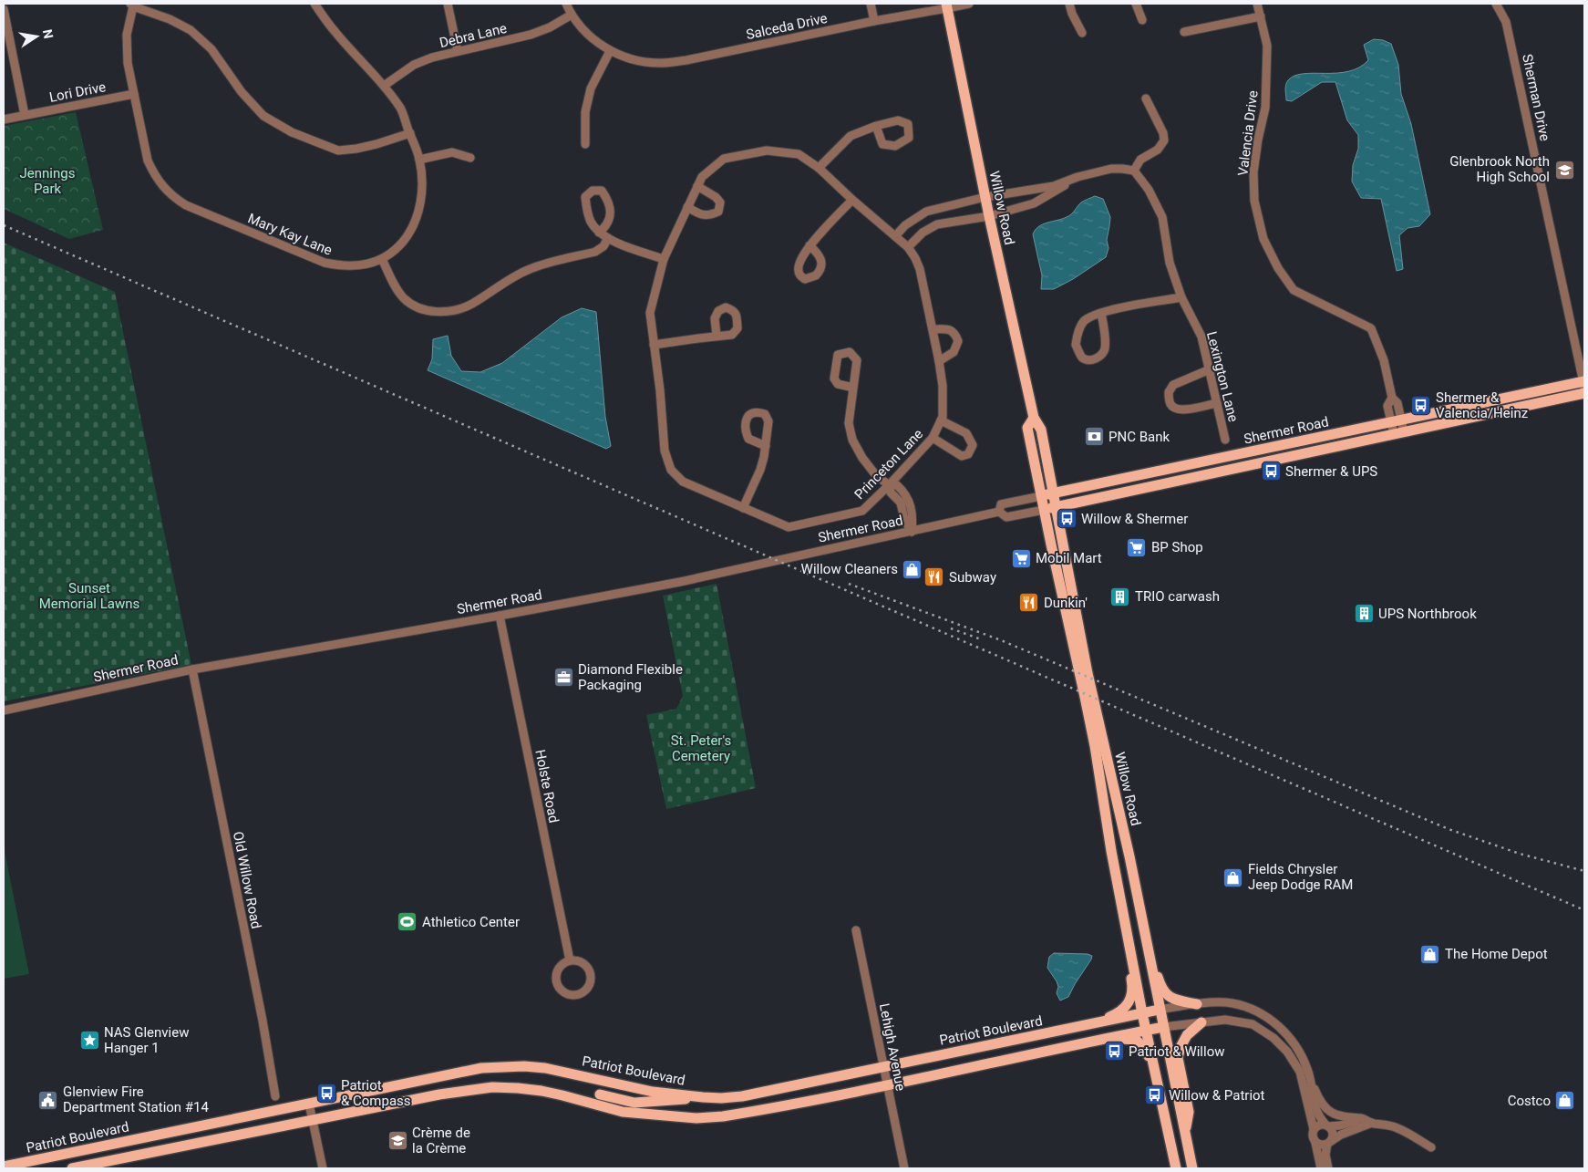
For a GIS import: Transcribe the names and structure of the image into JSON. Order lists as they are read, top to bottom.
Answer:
{
  "streets": {
    "main road": ["Willow Road", "Shermer Road", "Patriot Boulevard"],
    "street": [
      "Salceda Drive",
      "Debra Lane",
      "Lori Drive",
      "Sherman Drive",
      "Valencia Drive",
      "Mary Kay Lane",
      "Lexington Lane",
      "Princeton Lane",
      "Holste Road",
      "Old Willow Road",
      "Lehigh Avenue"
    ]
  },
  "crossings": [
    ["Salceda Drive", "Debra Lane"],
    ["Salceda Drive", "Willow Road"],
    ["Debra Lane", "Mary Kay Lane"],
    ["Lori Drive", "Mary Kay Lane"],
    ["Sherman Drive", "Shermer Road"],
    ["Valencia Drive", "Shermer Road"],
    ["Willow Road", "Shermer Road"],
    ["Willow Road", "Patriot Boulevard"],
    ["Shermer Road", "Holste Road"],
    ["Shermer Road", "Old Willow Road"],
    ["Patriot Boulevard", "Lehigh Avenue"]
  ],
  "parks": ["Jennings Park", "Sunset Memorial Lawns", "St. Peter's Cemetery"],
  "places": {
    "school or university": ["Glenbrook North High School", "Crème de la Crème"],
    "bus stop": [
      "Shermer & Valencia/Heinz",
      "Shermer & UPS",
      "Willow & Shermer",
      "Patriot & Willow",
      "Patriot & Compass",
      "Willow & Patriot"
    ],
    "bank": ["PNC Bank"],
    "supermarket": ["BP Shop", "Mobil Mart"],
    "shop": [
      "Willow Cleaners",
      "Fields Chrysler Jeep Dodge RAM",
      "The Home Depot",
      "Costco"
    ],
    "restaurant": ["Subway", "Dunkin'"],
    "building": ["TRIO carwash", "UPS Northbrook"],
    "office": ["Diamond Flexible Packaging"],
    "sports": ["Athletico Center"],
    "place": ["NAS Glenview Hanger 1"],
    "public building": ["Glenview Fire Department Station #14"]
  },
  "north": "right"
}
